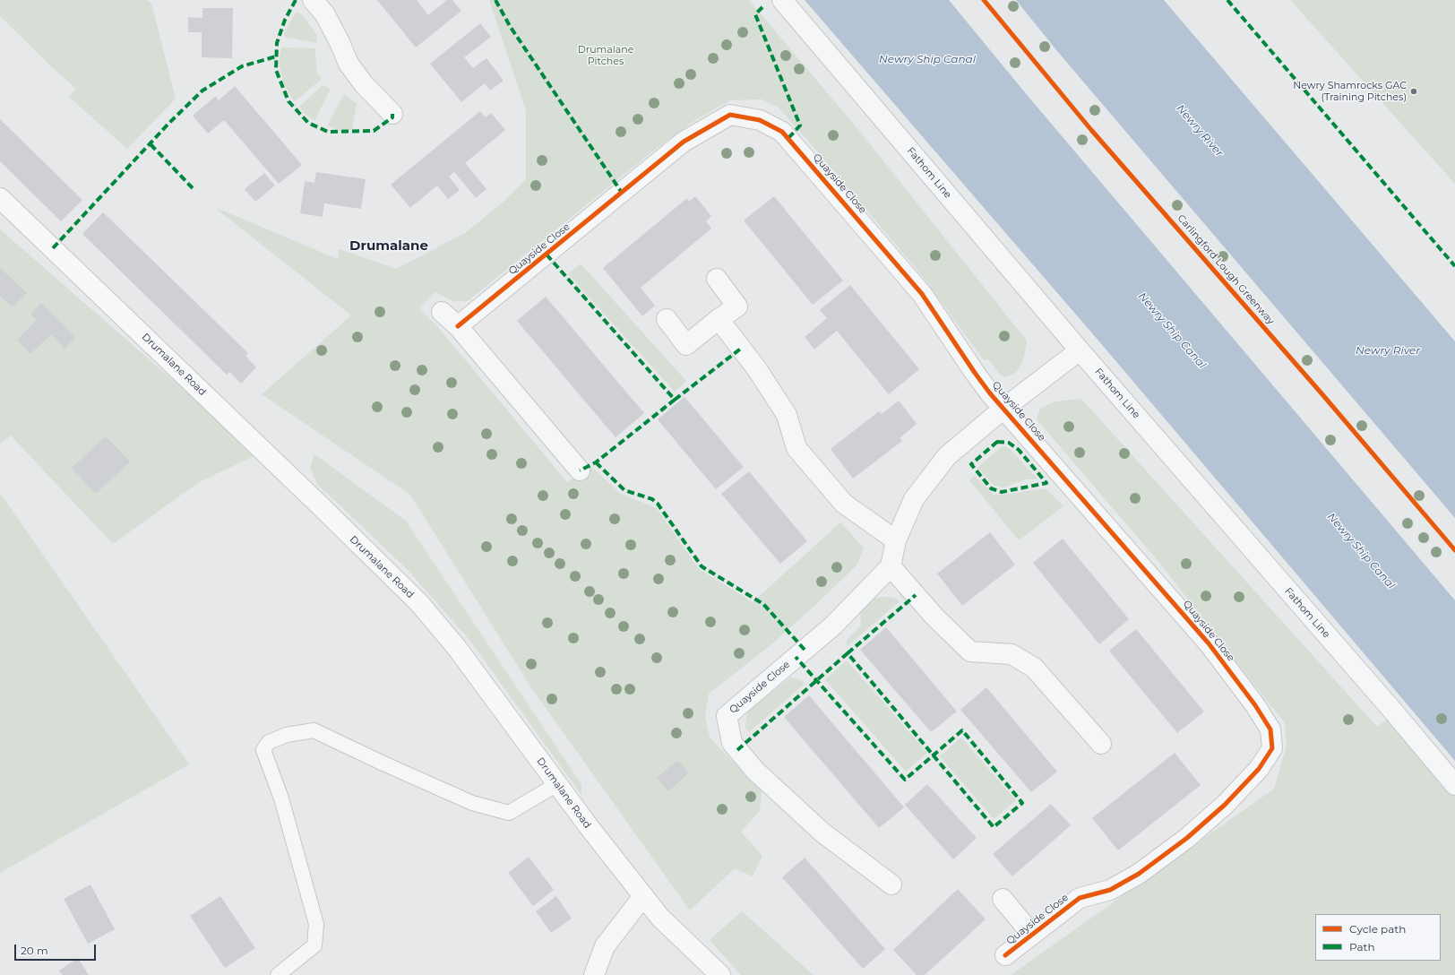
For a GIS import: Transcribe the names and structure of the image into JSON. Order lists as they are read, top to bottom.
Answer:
{
  "streets": {
    "main road": ["Drumalane Road"],
    "street": ["Fathom Line", "Quayside Close"],
    "cycle path": ["Carlingford Lough Greenway"]
  },
  "crossings": [
    ["Fathom Line", "Quayside Close"]
  ],
  "districts": ["Drumalane"],
  "water": ["Newry Ship Canal", "Newry River"],
  "parks": ["Drumalane Pitches"],
  "places": ["Newry Shamrocks GAC (Training Pitches)"],
  "legend": ["Cycle path", "Path"],
  "scale_bar": "20 m"
}
